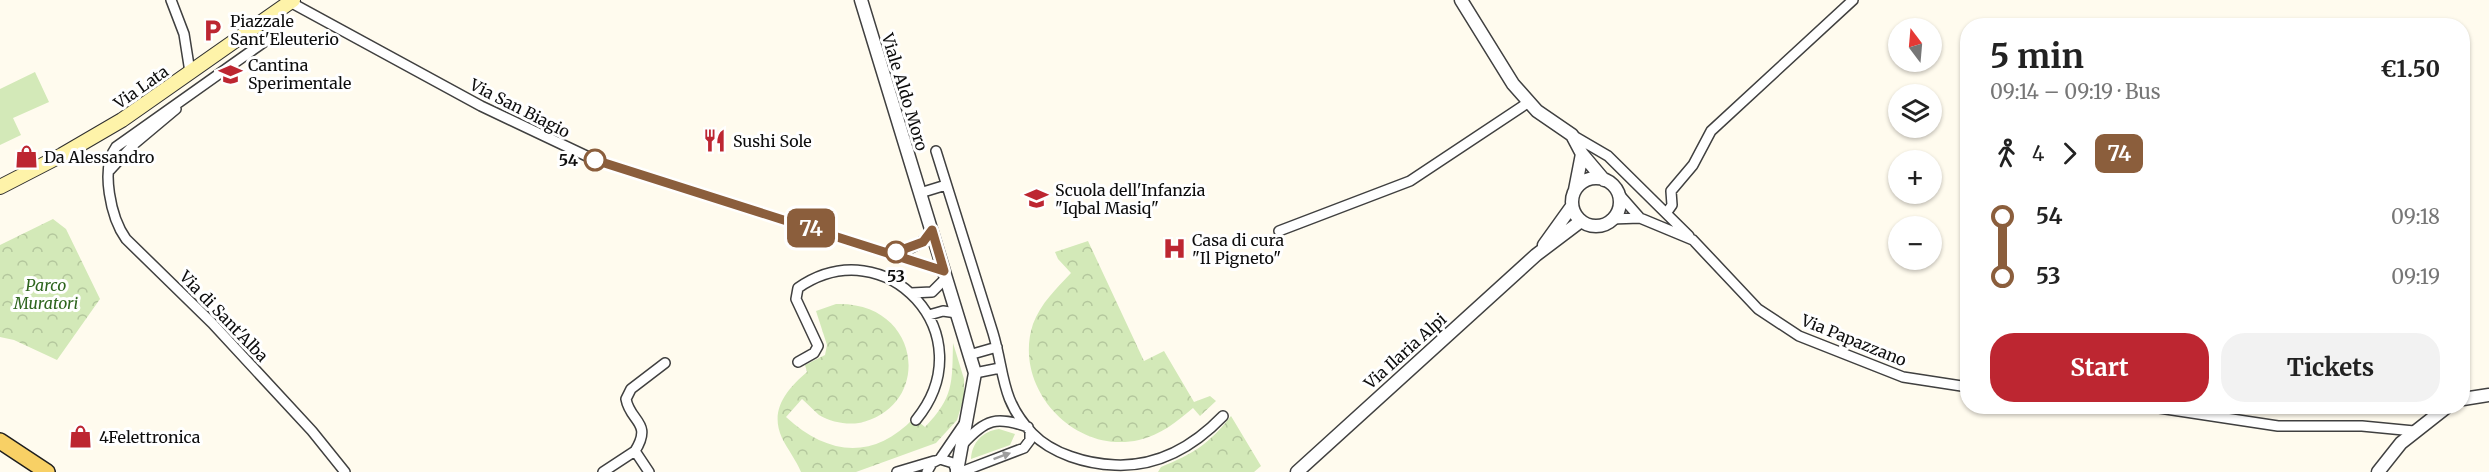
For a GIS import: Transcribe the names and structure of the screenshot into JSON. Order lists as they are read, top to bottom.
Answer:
{
  "streets": {
    "main road": ["Via Lata"],
    "street": [
      "Viale Aldo Moro",
      "Via San Biagio",
      "Via di Sant'Alba",
      "Via Papazzano",
      "Via Ilaria Alpi"
    ]
  },
  "crossings": [
    ["Via Lata", "Via San Biagio"],
    ["Via Lata", "Via di Sant'Alba"],
    ["Viale Aldo Moro", "Via San Biagio"],
    ["Via Papazzano", "Via Ilaria Alpi"]
  ],
  "parks": ["Parco Muratori"],
  "places": {
    "parking": ["Piazzale Sant'Eleuterio"],
    "school or university": ["Cantina Sperimentale", "Scuola dell'Infanzia \"Iqbal Masiq\""],
    "restaurant": ["Sushi Sole"],
    "shop": ["Da Alessandro", "4Felettronica"],
    "other": ["54", "53"],
    "hospital": ["Casa di cura \"Il Pigneto\""]
  },
  "lines": ["bus line 74"],
  "north": "top",
  "page": {
    "on_map": "74",
    "map_buttons": ["+", "−"],
    "heading": ["5 min", "09:14 – 09:19 · Bus", "€1.50"],
    "legs": ["4", "74"],
    "list": [
      {
        "name": "54",
        "value": "09:18"
      },
      {
        "name": "53",
        "value": "09:19"
      }
    ],
    "buttons": ["Start", "Tickets"]
  }
}
